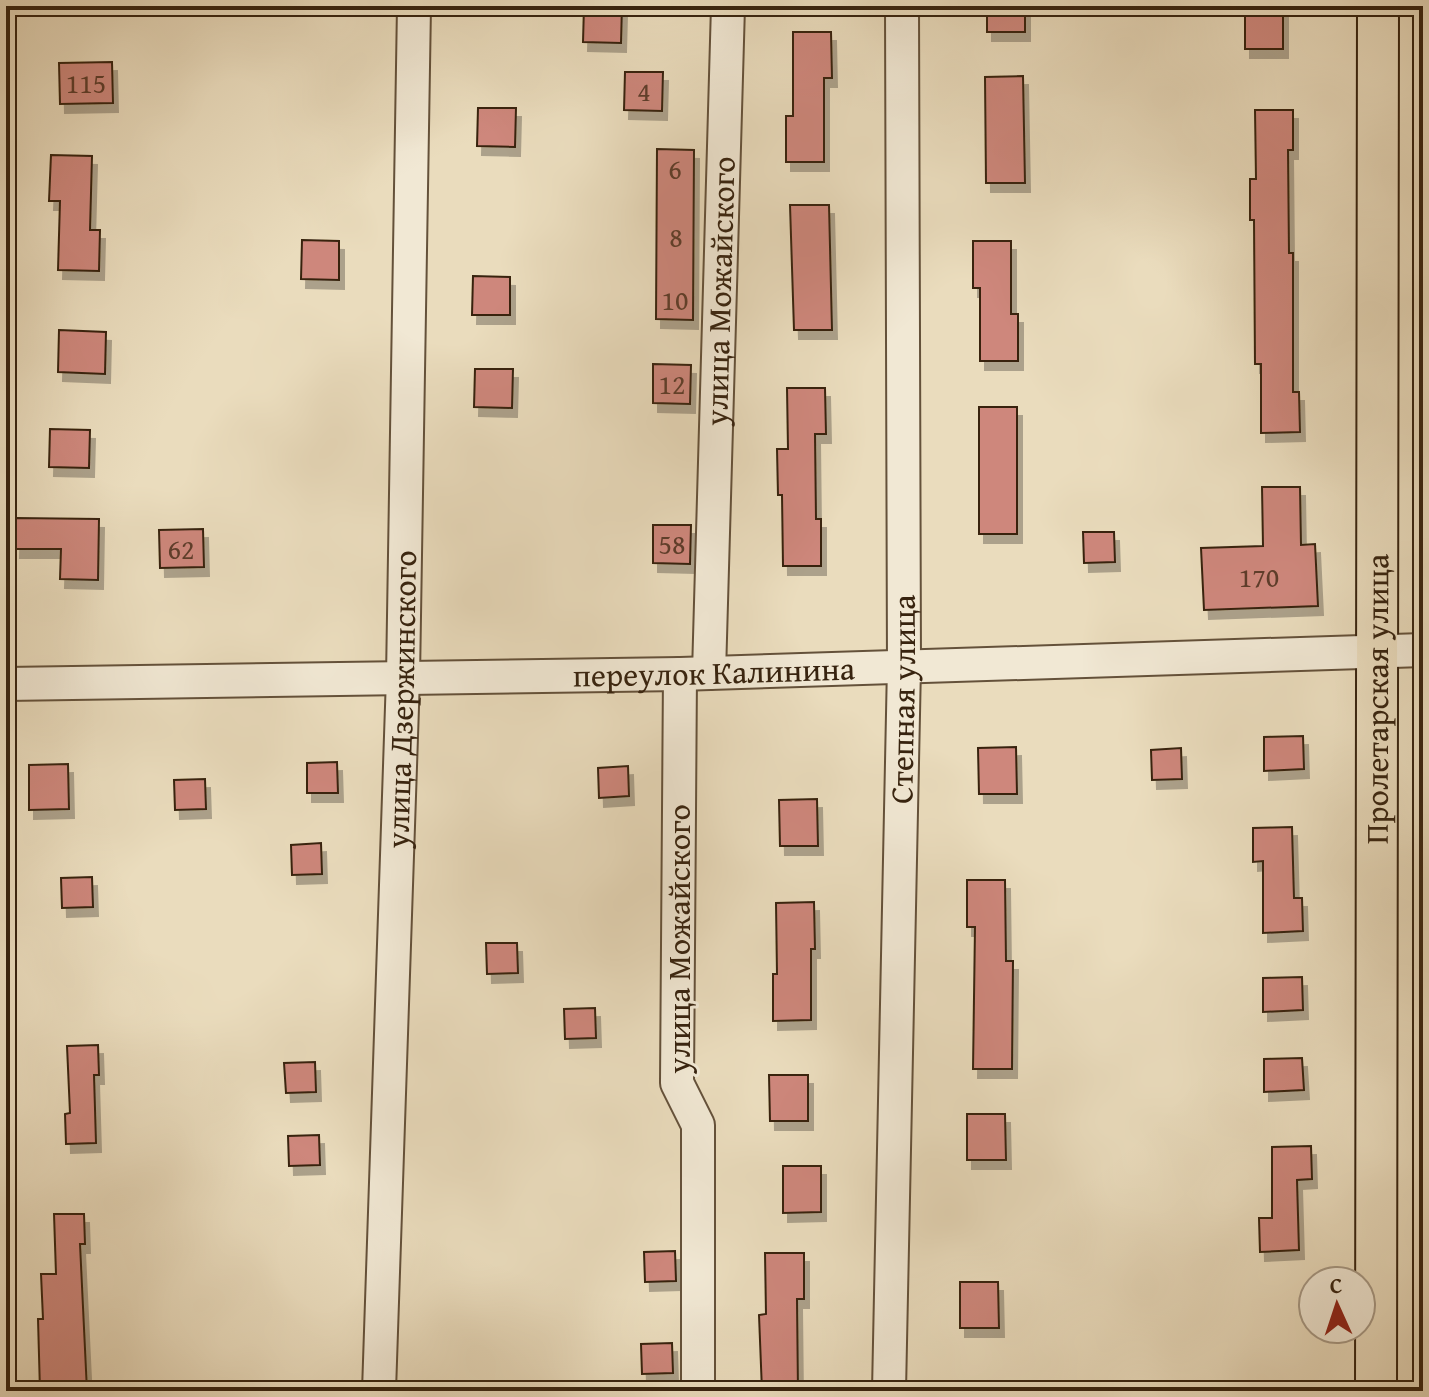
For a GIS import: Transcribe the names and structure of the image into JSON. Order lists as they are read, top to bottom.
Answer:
{
  "streets": {
    "main road": ["Пролетарская улица"],
    "street": [
      "улица Можайского",
      "переулок Калинина",
      "улица Дзержинского",
      "Степная улица"
    ]
  },
  "crossings": [
    ["улица Можайского", "переулок Калинина"],
    ["переулок Калинина", "улица Дзержинского"],
    ["переулок Калинина", "Степная улица"],
    ["переулок Калинина", "Пролетарская улица"]
  ],
  "house_numbers": [
    "115",
    "4",
    "6",
    "8",
    "10",
    "12",
    "58",
    "62",
    "170"
  ],
  "north": "top"
}
